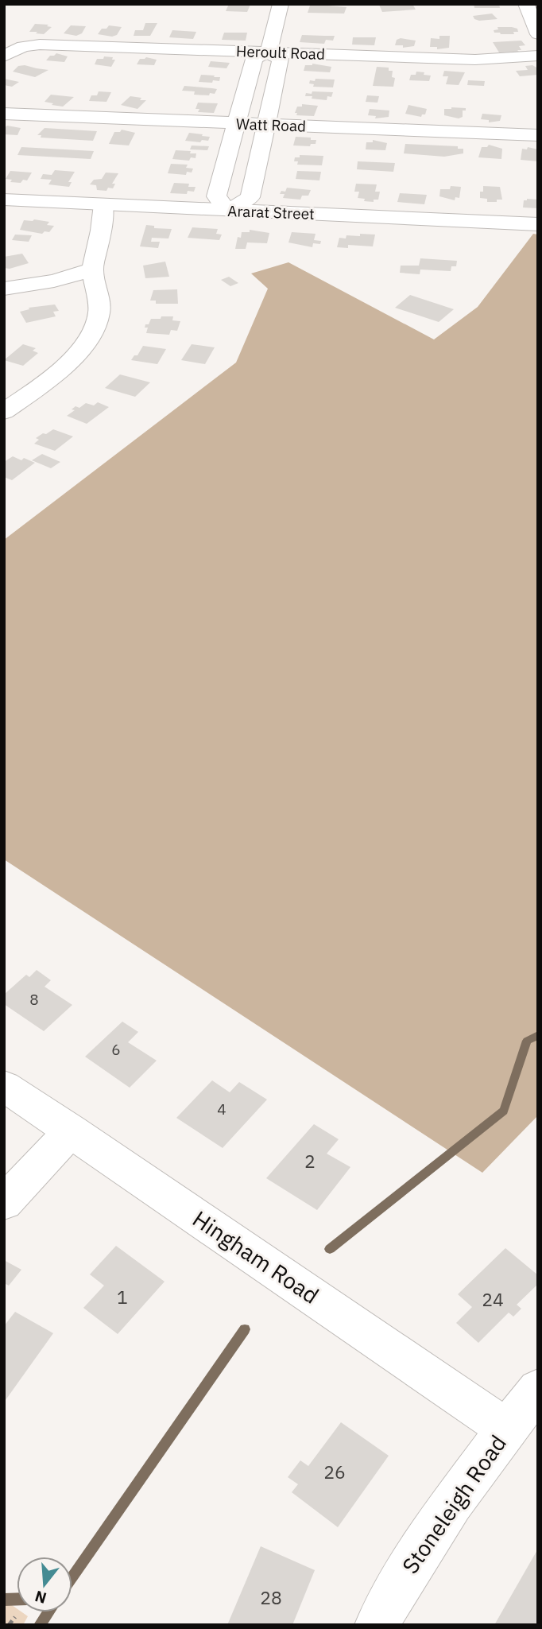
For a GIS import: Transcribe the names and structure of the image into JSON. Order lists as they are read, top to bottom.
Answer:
{
  "streets": {
    "street": [
      "Heroult Road",
      "Watt Road",
      "Ararat Street",
      "Hingham Road",
      "Stoneleigh Road"
    ]
  },
  "crossings": [
    ["Hingham Road", "Stoneleigh Road"]
  ],
  "house_numbers": [
    "8",
    "6",
    "4",
    "2",
    "1",
    "24",
    "26",
    "28"
  ],
  "north": "bottom"
}
